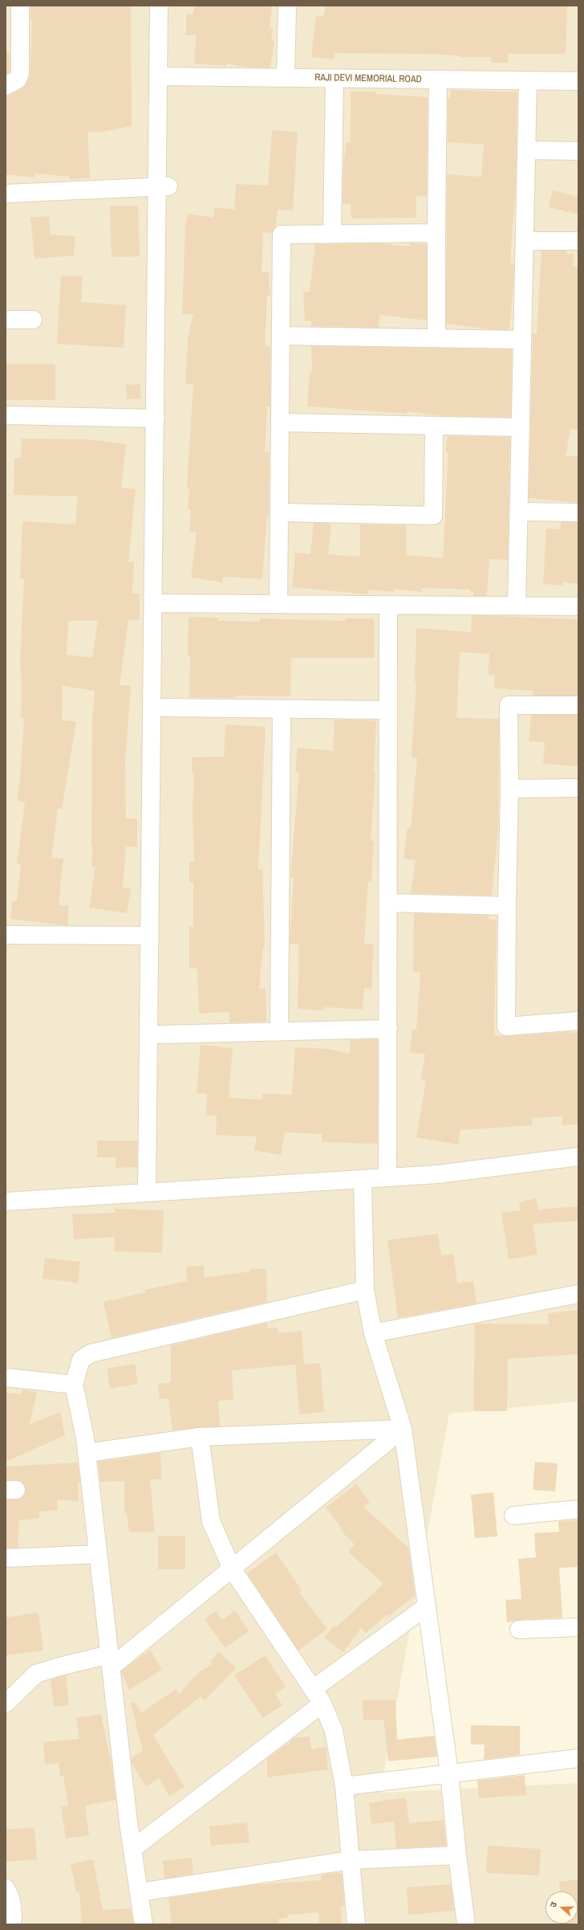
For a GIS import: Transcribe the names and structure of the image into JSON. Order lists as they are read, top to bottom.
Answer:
{
  "streets": {
    "street": ["RAJI DEVI MEMORIAL ROAD"]
  },
  "north": "left"
}
